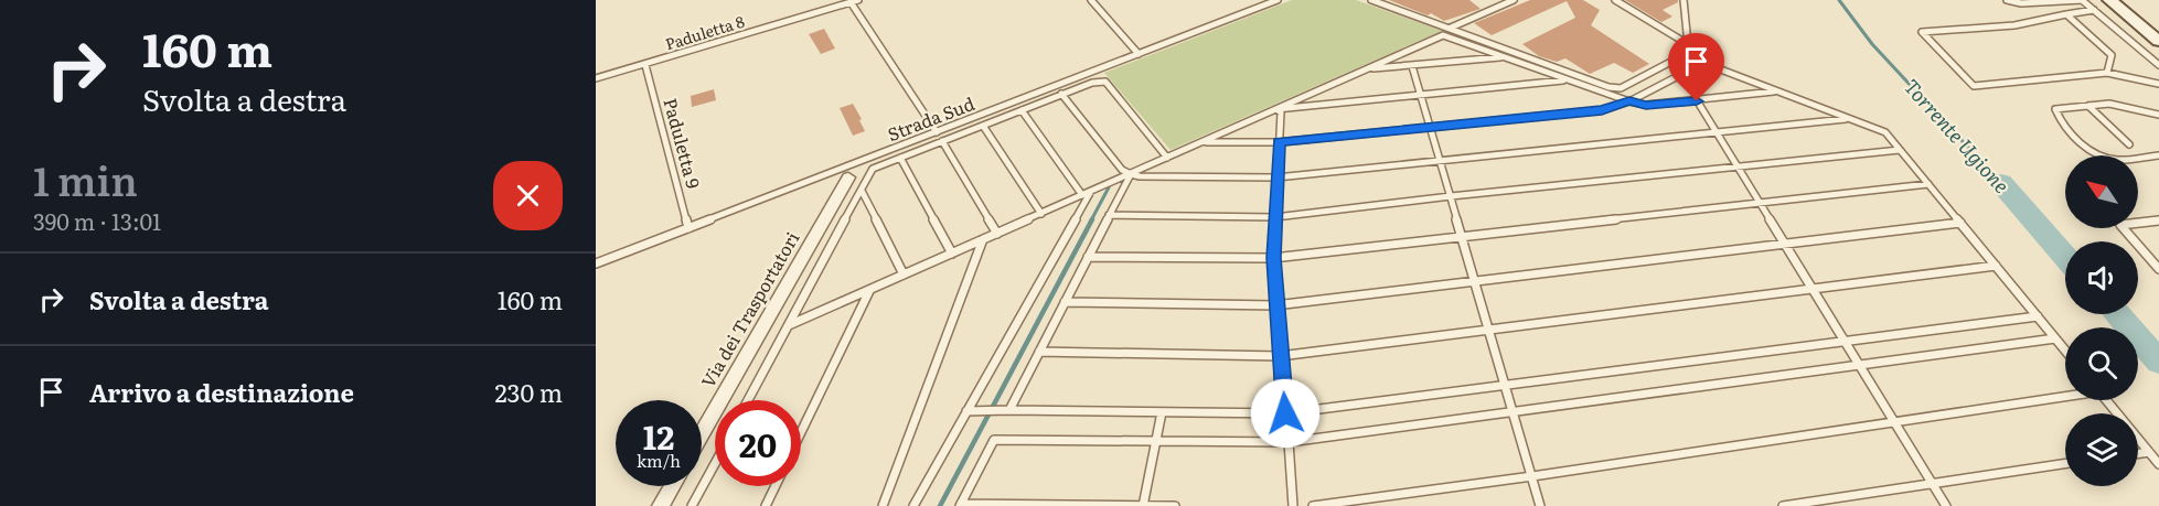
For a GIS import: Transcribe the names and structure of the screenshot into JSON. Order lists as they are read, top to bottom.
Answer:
{
  "streets": {
    "street": ["Via dei Trasportatori"],
    "lane": ["Paduletta 8", "Strada Sud", "Paduletta 9"]
  },
  "crossings": [
    ["Paduletta 8", "Paduletta 9"],
    ["Strada Sud", "Paduletta 9"]
  ],
  "water": ["Torrente Ugione"],
  "north": "top left",
  "page": {
    "turn": ["160 m", "Svolta a destra"],
    "heading": ["1 min", "390 m · 13:01"],
    "list": [
      {
        "name": "Svolta a destra",
        "value": "160 m"
      },
      {
        "name": "Arrivo a destinazione",
        "value": "230 m"
      }
    ],
    "speed": "12 km/h",
    "limit": "20"
  }
}
